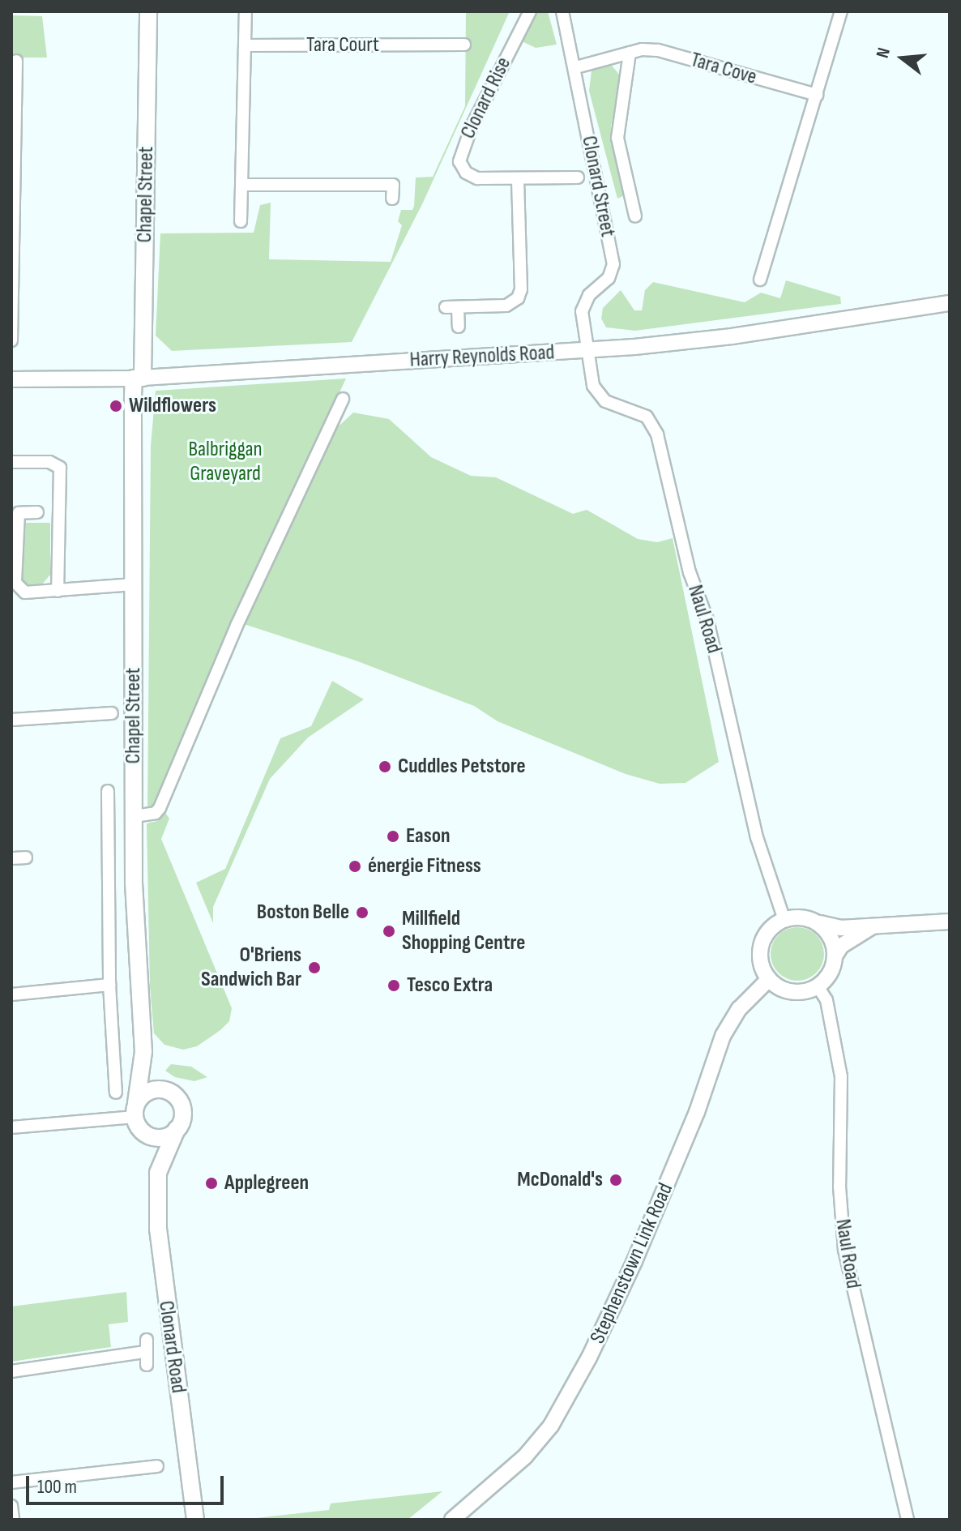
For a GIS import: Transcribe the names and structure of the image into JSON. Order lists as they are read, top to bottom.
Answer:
{
  "streets": {
    "main road": ["Chapel Street", "Clonard Road"],
    "street": [
      "Tara Court",
      "Tara Cove",
      "Clonard Rise",
      "Clonard Street",
      "Harry Reynolds Road",
      "Naul Road",
      "Stephenstown Link Road"
    ]
  },
  "crossings": [
    ["Tara Cove", "Clonard Street"],
    ["Clonard Street", "Harry Reynolds Road"],
    ["Clonard Street", "Naul Road"],
    ["Chapel Street", "Harry Reynolds Road"],
    ["Chapel Street", "Clonard Road"],
    ["Harry Reynolds Road", "Naul Road"],
    ["Naul Road", "Stephenstown Link Road"]
  ],
  "parks": ["Balbriggan Graveyard"],
  "places": [
    "Wildflowers",
    "Cuddles Petstore",
    "Eason",
    "énergie Fitness",
    "Boston Belle",
    "Millfield Shopping Centre",
    "O'Briens Sandwich Bar",
    "Tesco Extra",
    "McDonald's",
    "Applegreen"
  ],
  "scale_bar": "100 m",
  "north": "left"
}
